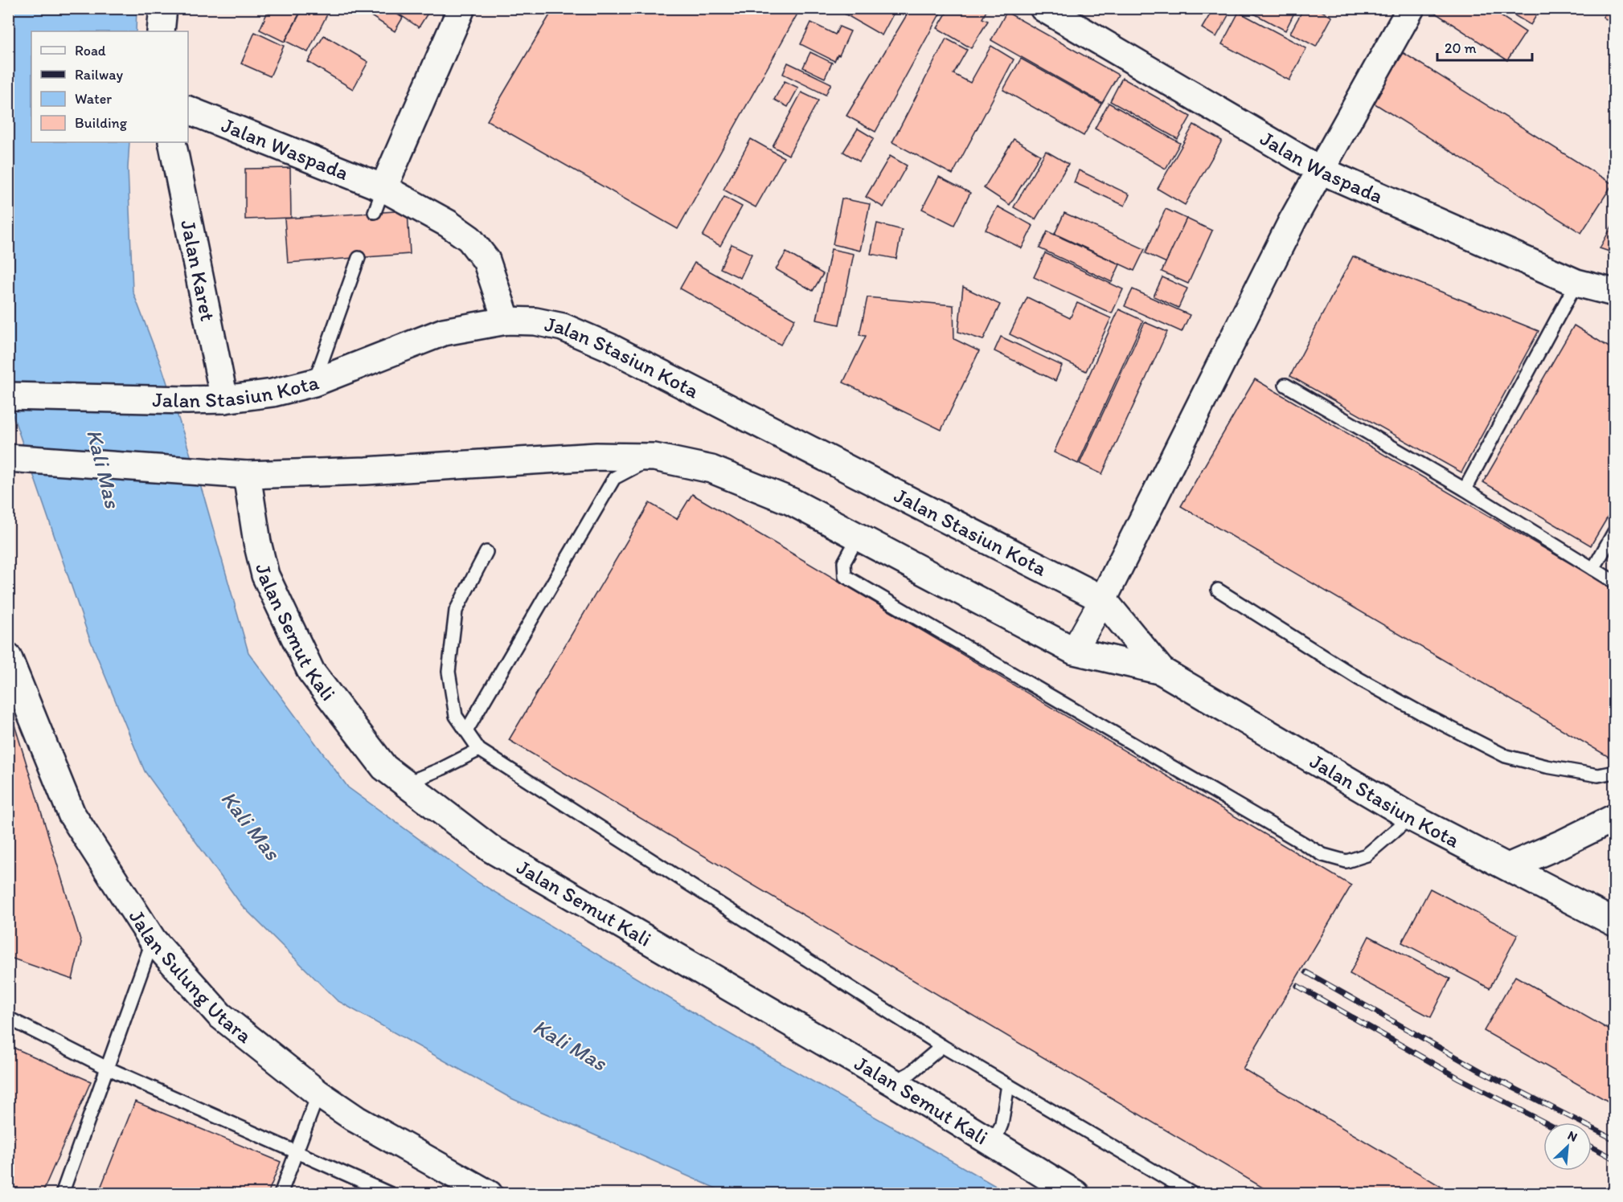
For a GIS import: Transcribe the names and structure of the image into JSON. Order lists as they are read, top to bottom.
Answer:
{
  "streets": {
    "street": [
      "Jalan Waspada",
      "Jalan Karet",
      "Jalan Stasiun Kota",
      "Jalan Semut Kali",
      "Jalan Sulung Utara"
    ]
  },
  "crossings": [
    ["Jalan Waspada", "Jalan Stasiun Kota"],
    ["Jalan Karet", "Jalan Stasiun Kota"],
    ["Jalan Stasiun Kota", "Jalan Semut Kali"]
  ],
  "water": ["Kali Mas"],
  "legend": [
    "Road",
    "Railway",
    "Water",
    "Building"
  ],
  "scale_bar": "20 m",
  "north": "top right"
}
